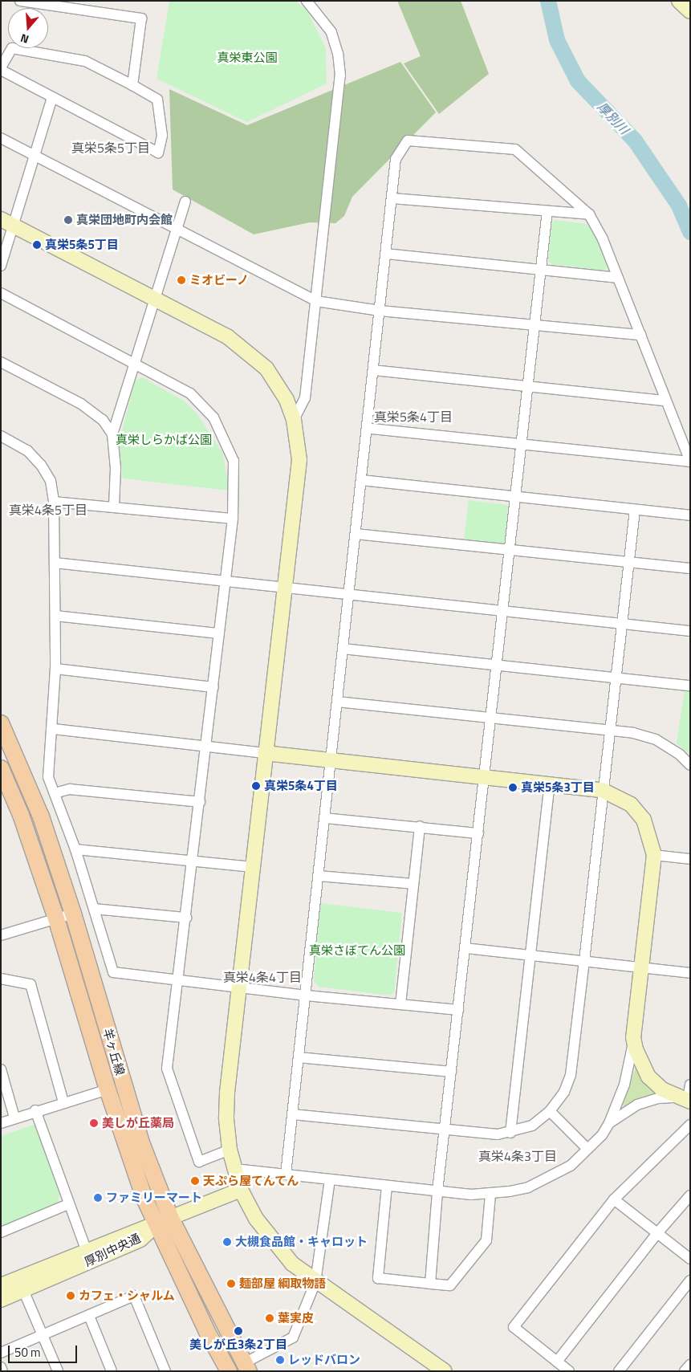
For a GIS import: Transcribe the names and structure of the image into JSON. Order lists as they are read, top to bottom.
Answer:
{
  "streets": {
    "main road": ["羊ヶ丘線"],
    "street": ["厚別中央通"]
  },
  "crossings": [
    ["羊ヶ丘線", "厚別中央通"]
  ],
  "districts": [
    "真栄5条5丁目",
    "真栄5条4丁目",
    "真栄4条5丁目",
    "真栄4条4丁目",
    "真栄4条3丁目"
  ],
  "water": ["厚別川"],
  "parks": ["真栄東公園", "真栄しらかば公園", "真栄さぼてん公園"],
  "places": [
    "真栄団地町内会館",
    "真栄5条5丁目",
    "ミオビーノ",
    "真栄5条4丁目",
    "真栄5条3丁目",
    "美しが丘薬局",
    "天ぷら屋てんてん",
    "ファミリーマート",
    "大槻食品館・キャロット",
    "麺部屋 綱取物語",
    "カフェ・シャルム",
    "葉実皮",
    "美しが丘3条2丁目",
    "レッドバロン"
  ],
  "scale_bar": "50 m",
  "north": "bottom"
}
